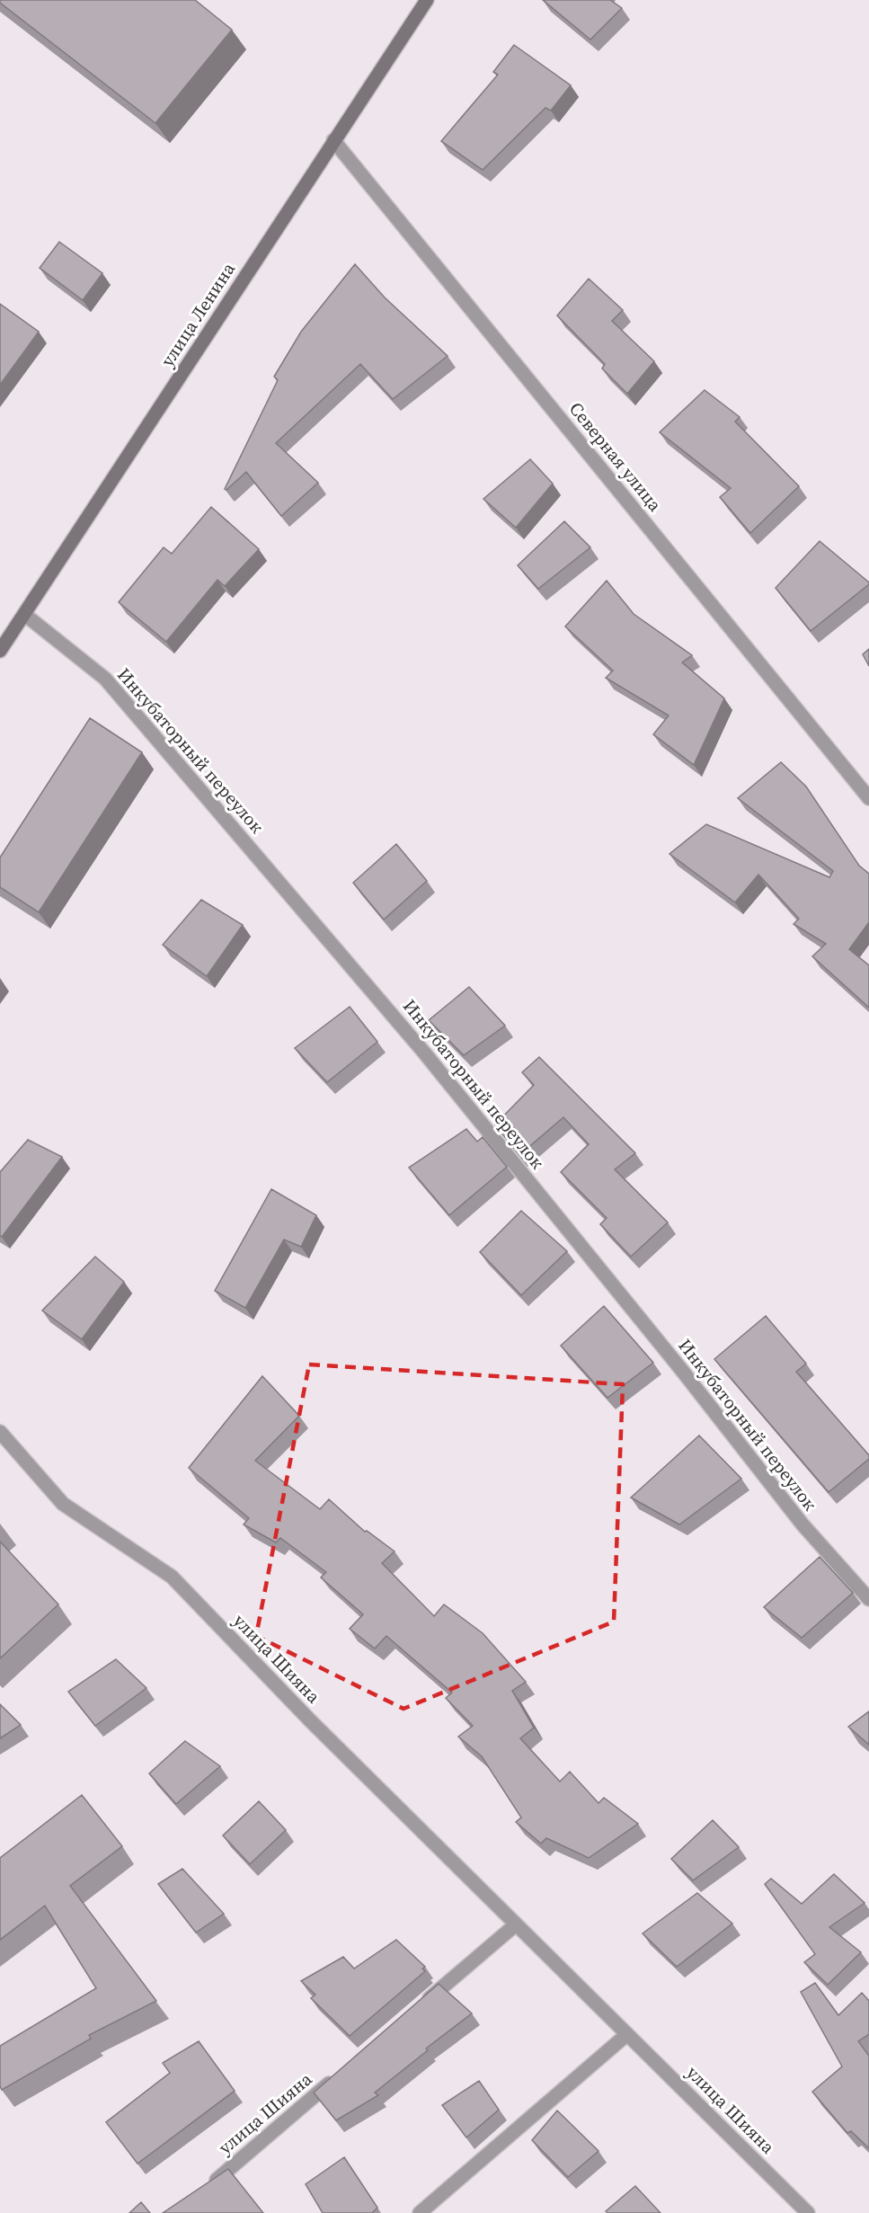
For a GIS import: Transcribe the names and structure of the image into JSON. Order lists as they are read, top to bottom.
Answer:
{
  "streets": {
    "main road": ["улица Ленина"],
    "street": ["Северная улица", "Инкубаторный переулок", "улица Шияна"]
  },
  "crossings": [
    ["улица Ленина", "Северная улица"],
    ["улица Ленина", "Инкубаторный переулок"]
  ]
}
